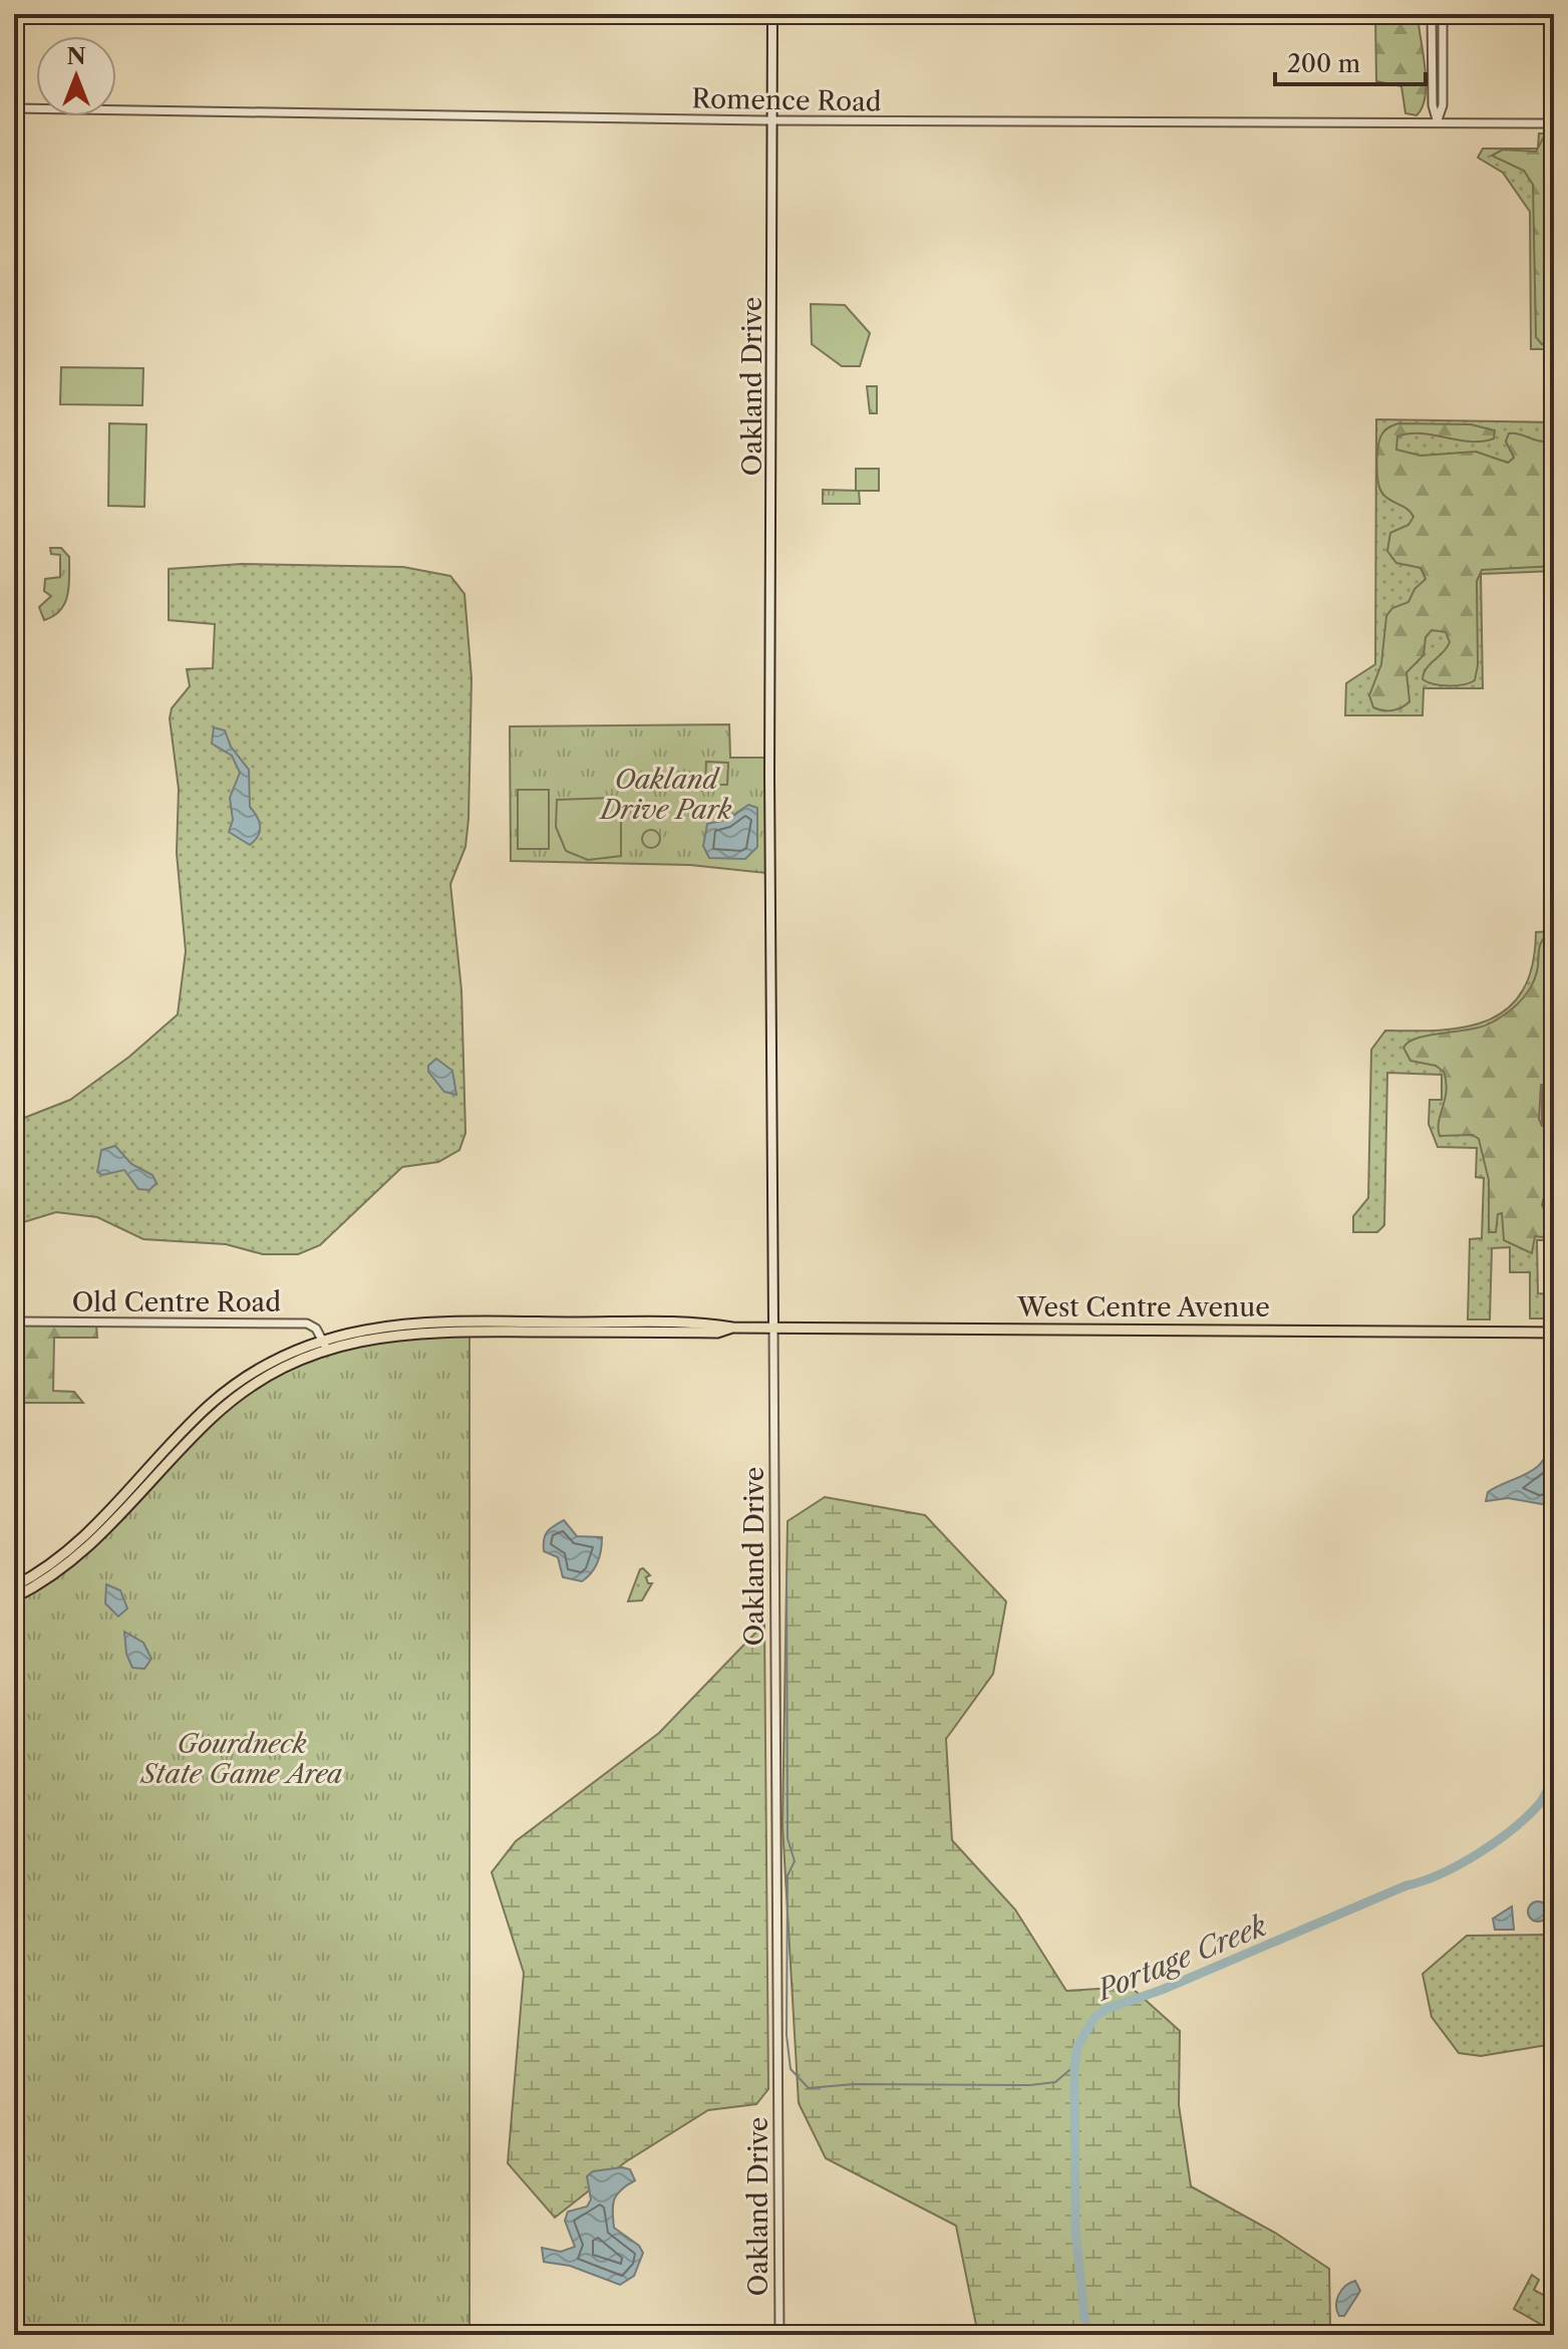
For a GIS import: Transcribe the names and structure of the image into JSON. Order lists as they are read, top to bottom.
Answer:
{
  "streets": {
    "main road": ["Oakland Drive", "West Centre Avenue"],
    "street": ["Romence Road", "Old Centre Road"]
  },
  "crossings": [
    ["Romence Road", "Oakland Drive"],
    ["Oakland Drive", "West Centre Avenue"],
    ["Old Centre Road", "West Centre Avenue"]
  ],
  "water": ["Portage Creek"],
  "parks": ["Oakland Drive Park", "Gourdneck State Game Area"],
  "scale_bar": "200 m",
  "north": "top"
}
